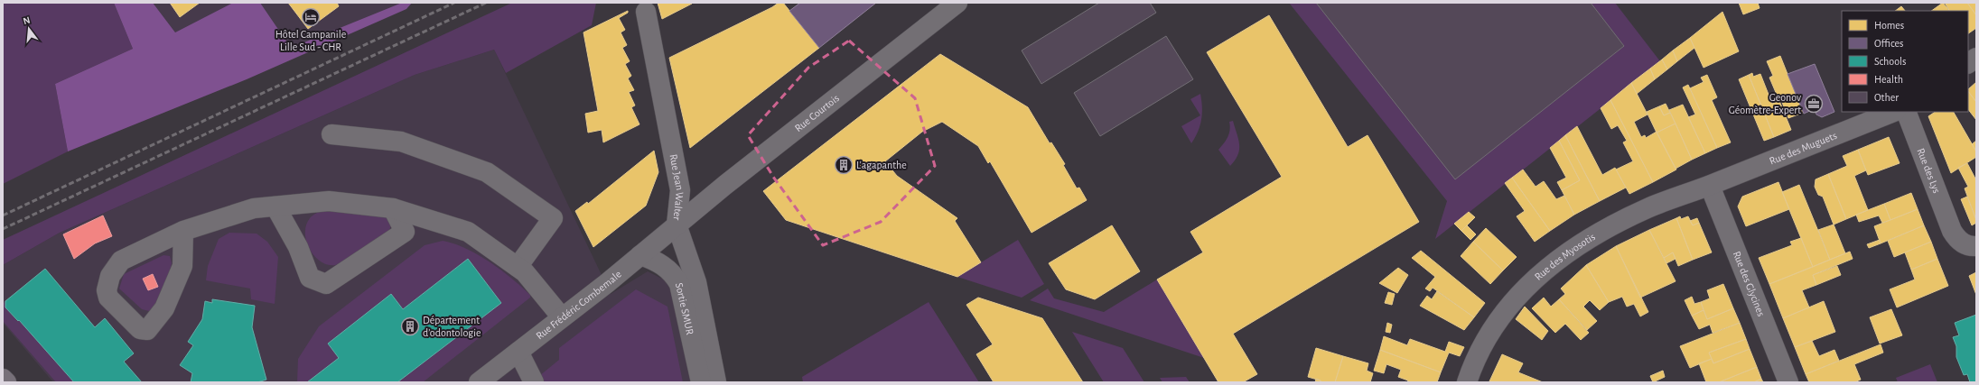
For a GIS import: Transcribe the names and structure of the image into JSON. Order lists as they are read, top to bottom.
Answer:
{
  "streets": {
    "street": [
      "Rue Courtois",
      "Rue des Muguets",
      "Rue des Lys",
      "Rue Jean Walter",
      "Rue des Myosotis",
      "Rue des Glycines",
      "Rue Frédéric Combemale",
      "Sortie SMUR"
    ]
  },
  "crossings": [
    ["Rue Courtois", "Rue Jean Walter"],
    ["Rue Courtois", "Rue Frédéric Combemale"],
    ["Rue des Muguets", "Rue des Myosotis"],
    ["Rue des Muguets", "Rue des Glycines"],
    ["Rue Jean Walter", "Rue Frédéric Combemale"],
    ["Rue des Myosotis", "Rue des Glycines"],
    ["Rue Frédéric Combemale", "Sortie SMUR"]
  ],
  "places": {
    "hotel": ["Hôtel Campanile Lille Sud - CHR"],
    "office": ["Geonov Géomètre-Expert"],
    "building": ["L'agapanthe", "Département d’odontologie"]
  },
  "legend": [
    "Homes",
    "Offices",
    "Schools",
    "Health",
    "Other"
  ],
  "north": "top"
}
